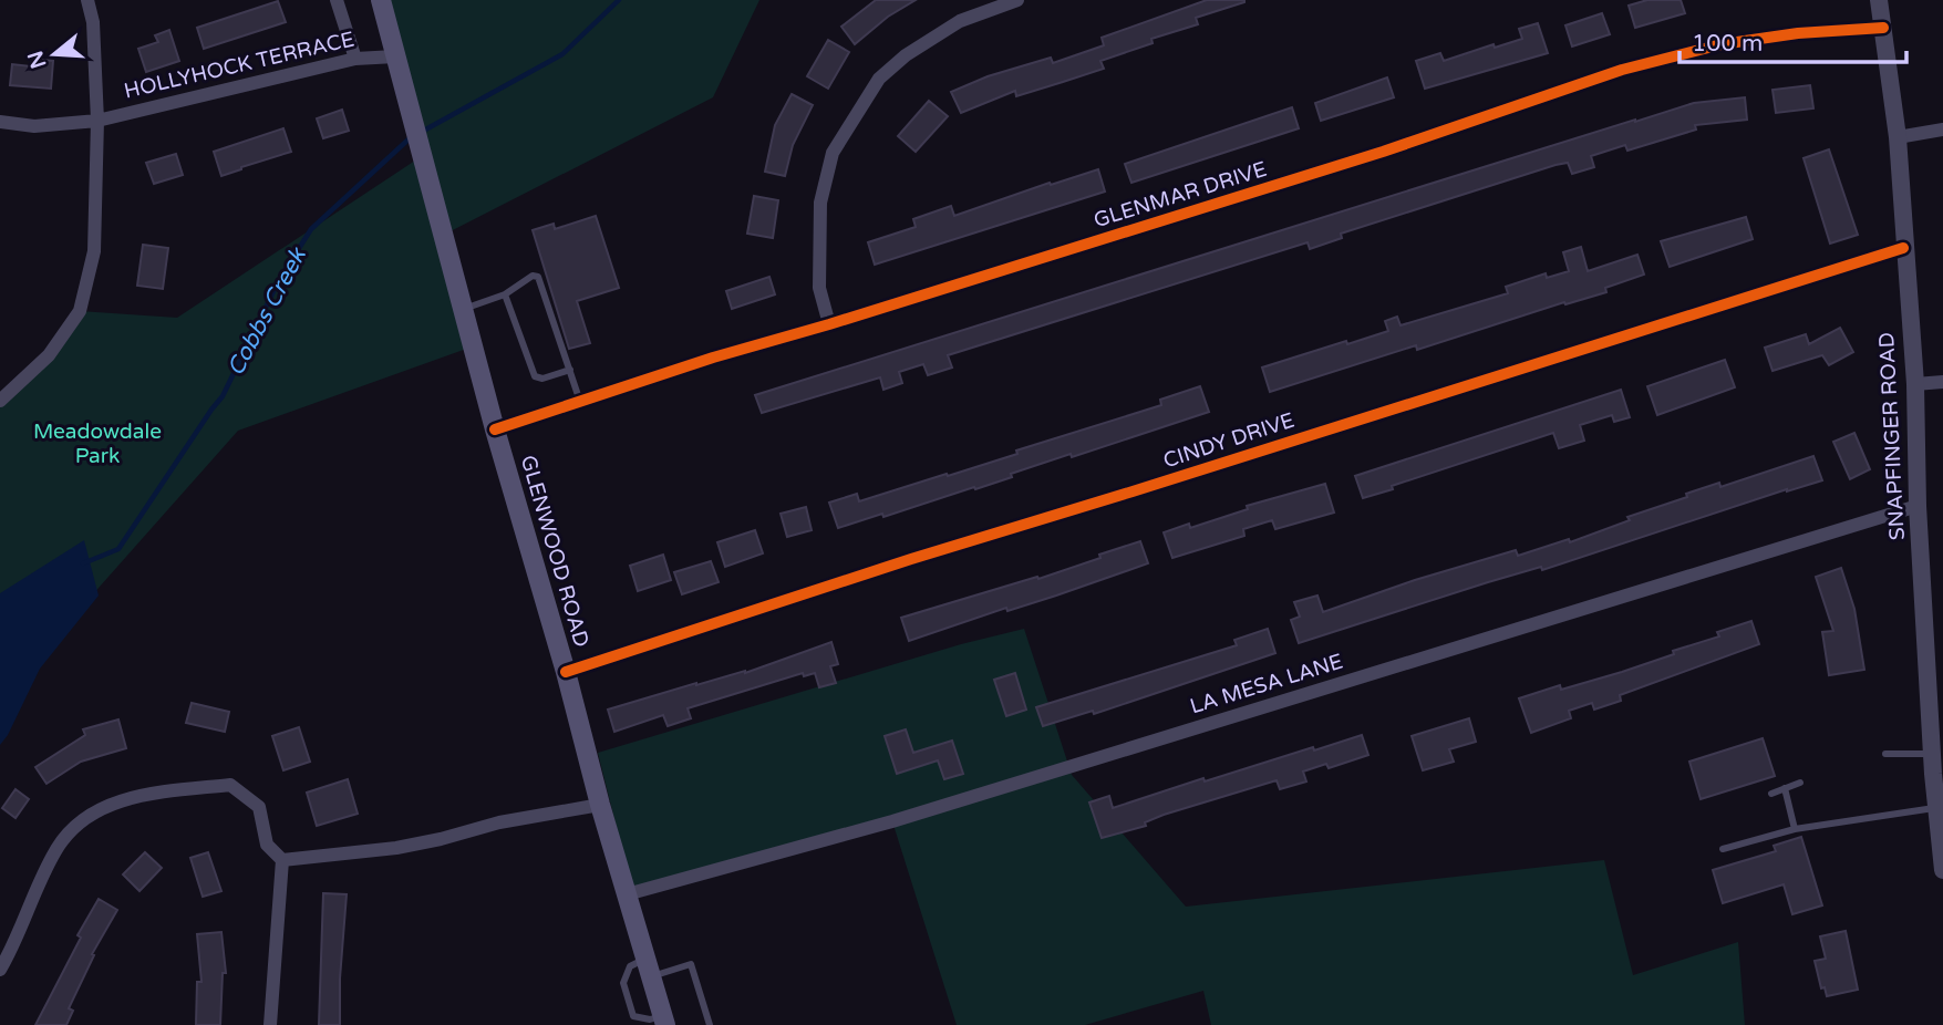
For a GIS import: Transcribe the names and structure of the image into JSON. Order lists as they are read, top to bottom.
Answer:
{
  "streets": {
    "main road": ["GLENWOOD ROAD"],
    "street": [
      "HOLLYHOCK TERRACE",
      "GLENMAR DRIVE",
      "SNAPFINGER ROAD",
      "CINDY DRIVE",
      "LA MESA LANE"
    ]
  },
  "crossings": [
    ["HOLLYHOCK TERRACE", "GLENWOOD ROAD"],
    ["GLENMAR DRIVE", "SNAPFINGER ROAD"],
    ["GLENMAR DRIVE", "GLENWOOD ROAD"],
    ["SNAPFINGER ROAD", "CINDY DRIVE"],
    ["SNAPFINGER ROAD", "LA MESA LANE"],
    ["CINDY DRIVE", "GLENWOOD ROAD"],
    ["GLENWOOD ROAD", "LA MESA LANE"]
  ],
  "water": ["Cobbs Creek"],
  "parks": ["Meadowdale Park"],
  "scale_bar": "100 m",
  "north": "left"
}
